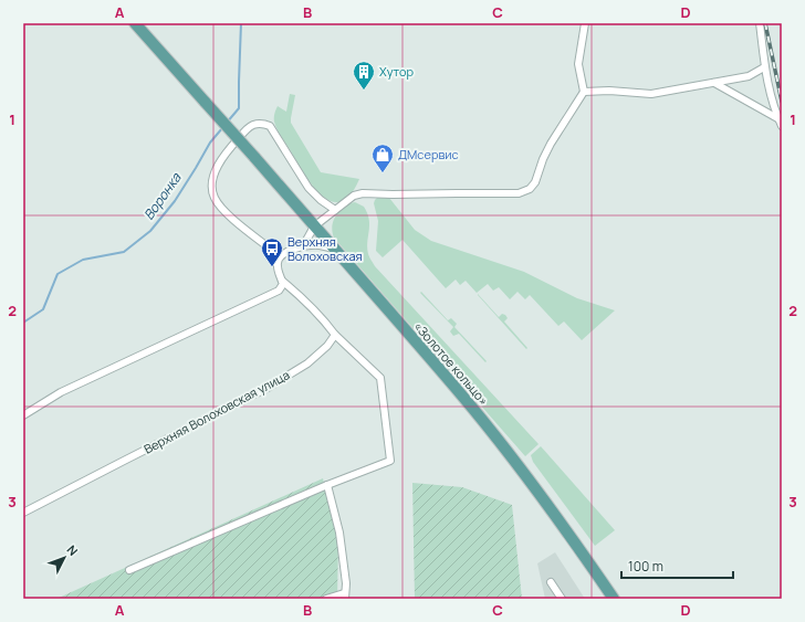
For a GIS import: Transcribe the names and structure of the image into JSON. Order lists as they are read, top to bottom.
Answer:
{
  "streets": {
    "main road": ["«Золотое кольцо»"],
    "street": ["Верхняя Волоховская улица"]
  },
  "water": ["Воронка"],
  "places": {
    "building": ["Хутор"],
    "shop": ["ДМсервис"],
    "bus stop": ["Верхняя Волоховская"]
  },
  "scale_bar": "100 m",
  "north": "top right",
  "grid": {
    "columns": [
      "A",
      "B",
      "C",
      "D"
    ],
    "rows": ["1", "2", "3"]
  }
}
